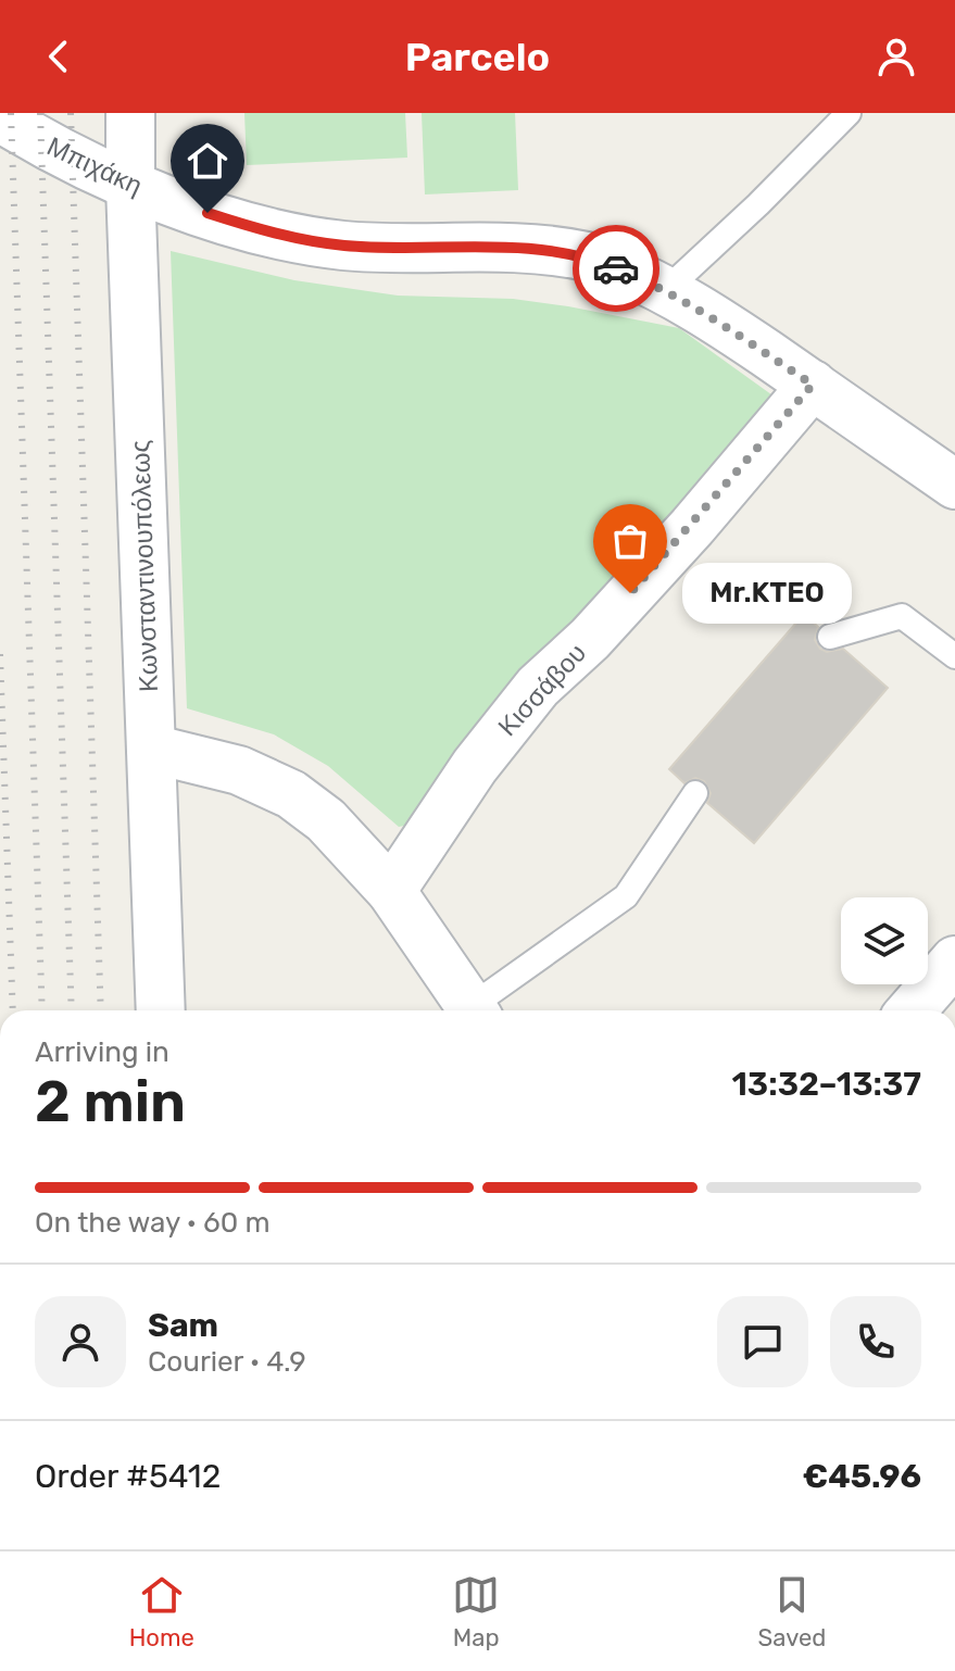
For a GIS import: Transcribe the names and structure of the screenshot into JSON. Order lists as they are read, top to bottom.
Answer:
{
  "streets": {
    "street": ["Μπιχάκη", "Κωνσταντινουπόλεως", "Κισσάβου"]
  },
  "crossings": [
    ["Μπιχάκη", "Κωνσταντινουπόλεως"],
    ["Μπιχάκη", "Κισσάβου"]
  ],
  "places": ["Mr.KTEO"],
  "page": {
    "header": "Parcelo",
    "bubble": "Mr.KTEO",
    "heading": ["2 min", "Arriving in", "13:32–13:37"],
    "panel": [
      "Sam",
      "Courier · 4.9",
      "Order #5412",
      "€45.96"
    ],
    "bar": "On the way · 60 m",
    "tabs": ["Home", "Map", "Saved"]
  }
}
